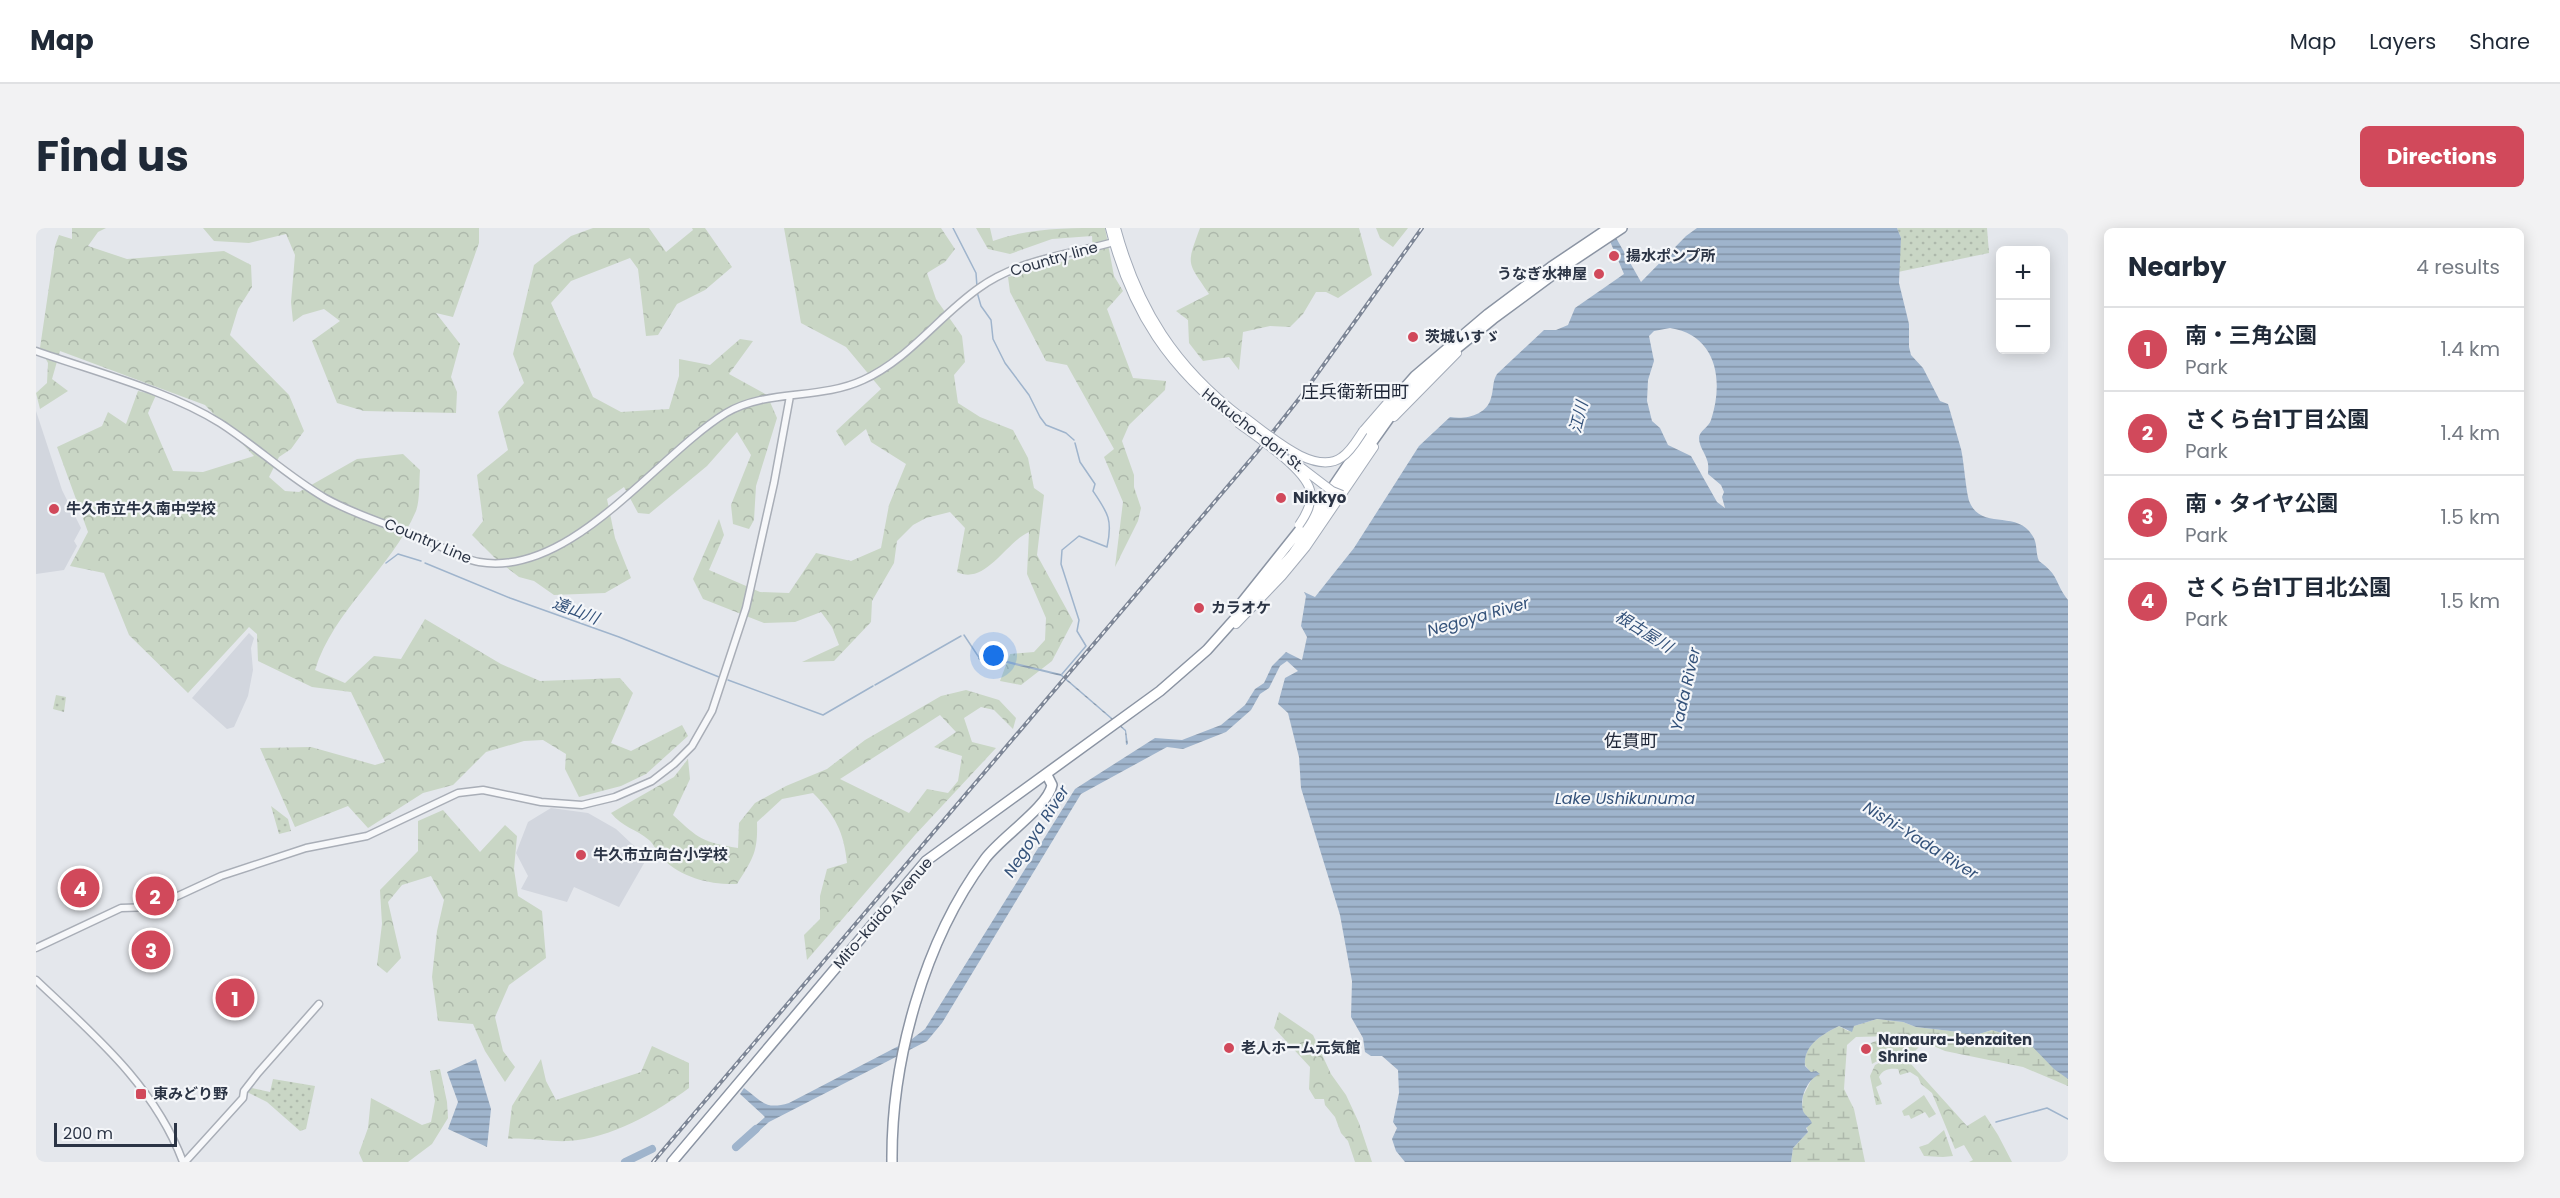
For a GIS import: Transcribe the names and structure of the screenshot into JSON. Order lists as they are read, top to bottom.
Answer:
{
  "streets": {
    "highway": ["Mito-kaido Avenue"],
    "main road": ["Hakucho-dori St."],
    "street": ["Country line", "Country Line"]
  },
  "crossings": [
    ["Country line", "Hakucho-dori St."],
    ["Country line", "Country Line"]
  ],
  "districts": ["庄兵衛新田町", "佐貫町"],
  "water": [
    "江川",
    "遠山川",
    "Negoya River",
    "根古屋川",
    "Yada River",
    "Lake Ushikunuma",
    "Nishi-Yada River"
  ],
  "places": {
    "other": [
      "揚水ポンプ所",
      "うなぎ水神屋",
      "茨城いすゞ",
      "Nikkyo",
      "牛久市立牛久南中学校",
      "カラオケ",
      "牛久市立向台小学校",
      "老人ホーム元気館",
      "Nanaura-benzaiten Shrine"
    ],
    "transit": ["東みどり野"]
  },
  "scale_bar": "200 m",
  "page": {
    "header": "Map",
    "nav": ["Map", "Layers", "Share"],
    "title": "Find us",
    "buttons": "Directions",
    "heading": ["Nearby", "4 results"],
    "map_buttons": ["+", "−"],
    "list": [
      {
        "mark": "1",
        "name": "南・三角公園",
        "note": "Park",
        "value": "1.4 km"
      },
      {
        "mark": "2",
        "name": "さくら台1丁目公園",
        "note": "Park",
        "value": "1.4 km"
      },
      {
        "mark": "3",
        "name": "南・タイヤ公園",
        "note": "Park",
        "value": "1.5 km"
      },
      {
        "mark": "4",
        "name": "さくら台1丁目北公園",
        "note": "Park",
        "value": "1.5 km"
      }
    ],
    "pins": [
      "4",
      "2",
      "3",
      "1"
    ],
    "scale": "200 m"
  }
}
